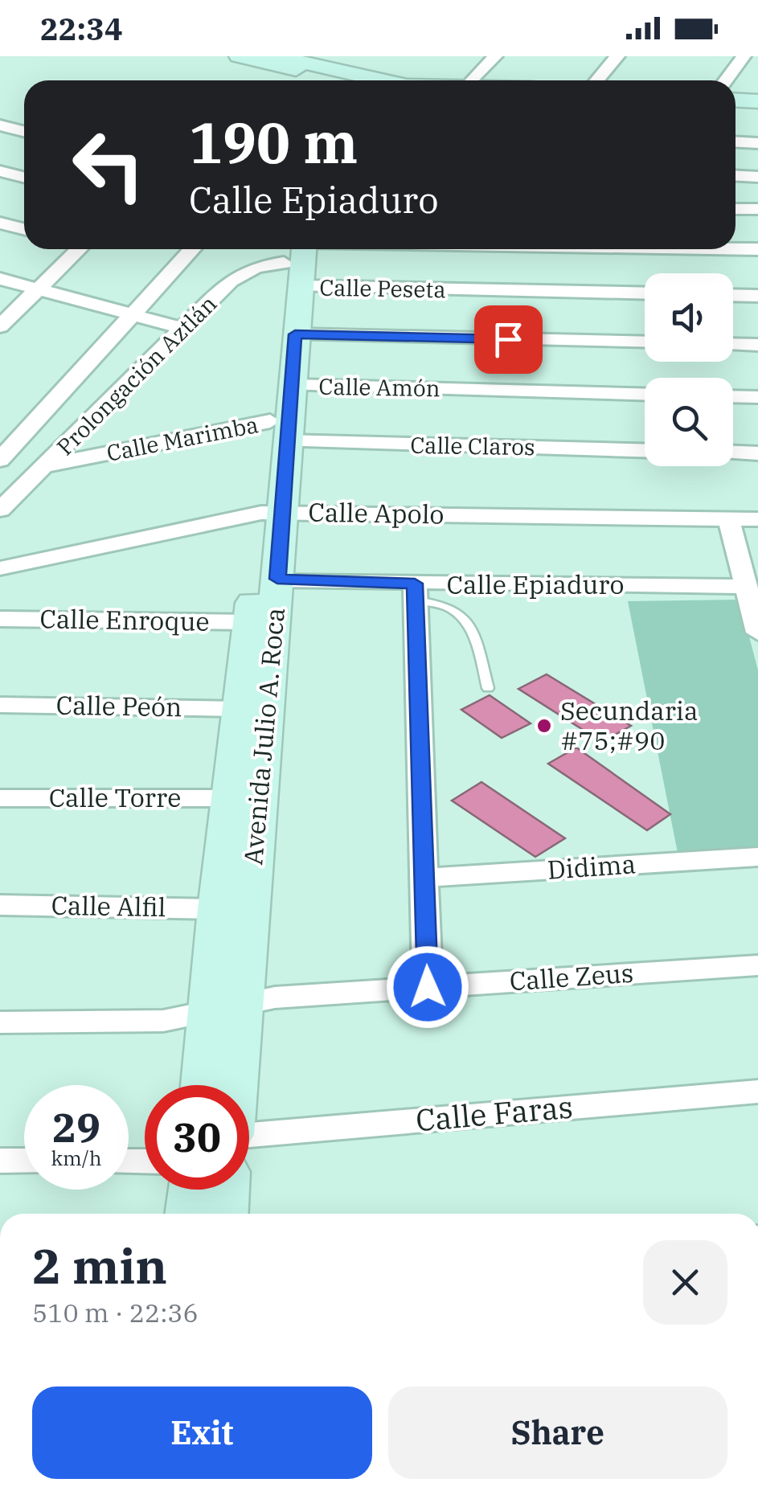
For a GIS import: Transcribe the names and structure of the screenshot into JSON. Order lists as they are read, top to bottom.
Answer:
{
  "streets": {
    "street": [
      "Calle Peseta",
      "Prolongación Aztlán",
      "Calle Amón",
      "Calle Marimba",
      "Calle Claros",
      "Calle Apolo",
      "Calle Epiaduro",
      "Calle Enroque",
      "Calle Peón",
      "Avenida Julio A. Roca",
      "Calle Torre",
      "Didima",
      "Calle Alfil",
      "Calle Zeus",
      "Calle Faras"
    ]
  },
  "crossings": [
    ["Calle Peseta", "Prolongación Aztlán"],
    ["Calle Peseta", "Avenida Julio A. Roca"],
    ["Prolongación Aztlán", "Calle Marimba"],
    ["Prolongación Aztlán", "Avenida Julio A. Roca"],
    ["Calle Amón", "Avenida Julio A. Roca"],
    ["Calle Marimba", "Calle Claros"],
    ["Calle Marimba", "Avenida Julio A. Roca"],
    ["Calle Claros", "Avenida Julio A. Roca"],
    ["Calle Apolo", "Avenida Julio A. Roca"],
    ["Calle Epiaduro", "Avenida Julio A. Roca"],
    ["Calle Enroque", "Avenida Julio A. Roca"],
    ["Calle Peón", "Avenida Julio A. Roca"],
    ["Avenida Julio A. Roca", "Calle Torre"],
    ["Avenida Julio A. Roca", "Calle Alfil"],
    ["Avenida Julio A. Roca", "Calle Zeus"]
  ],
  "places": ["Secundaria #75;#90"],
  "page": {
    "status": "22:34",
    "turn": ["190 m", "Calle Epiaduro"],
    "speed": "29 km/h",
    "limit": "30",
    "heading": ["2 min", "510 m · 22:36"],
    "buttons": ["Exit", "Share"]
  }
}
